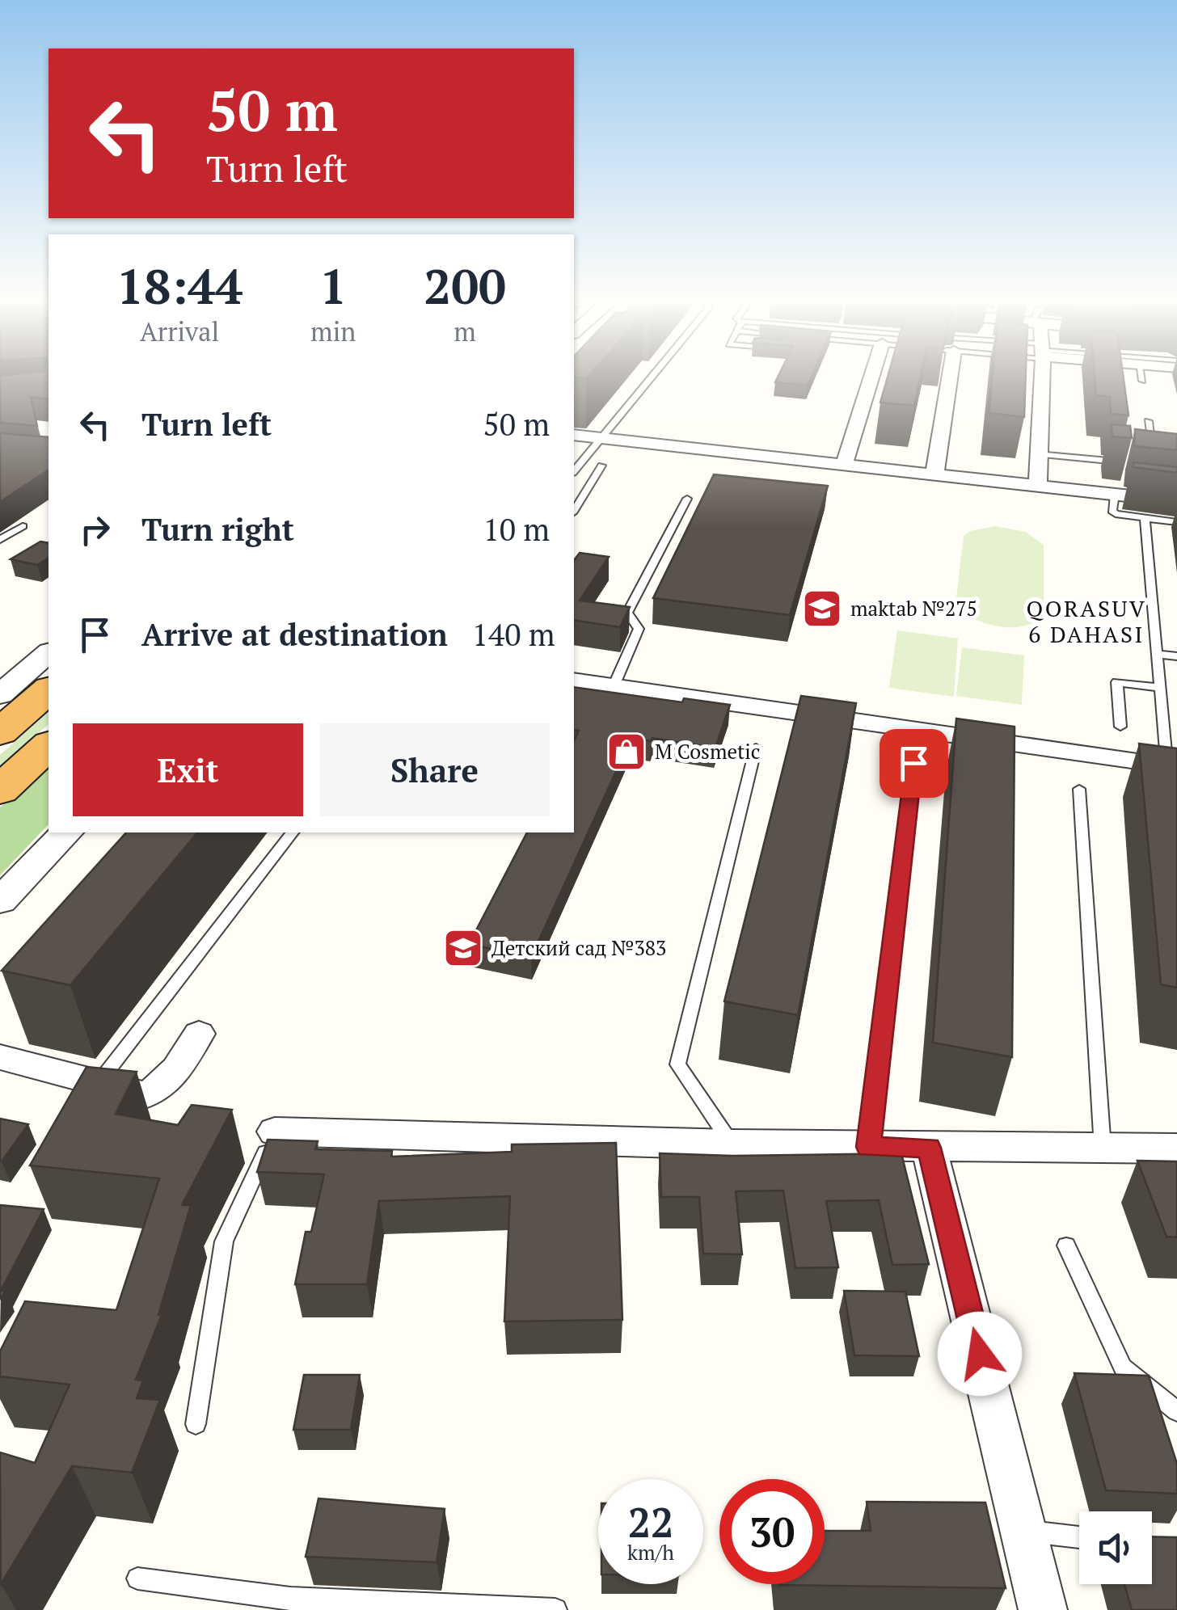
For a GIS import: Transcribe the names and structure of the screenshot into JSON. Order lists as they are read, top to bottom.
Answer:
{
  "districts": ["QORASUV 6 DAHASI"],
  "places": {
    "school or university": ["maktab №275", "Детский сад №383"],
    "shop": ["M Cosmetic"]
  },
  "page": {
    "turn": ["50 m", "Turn left"],
    "eta": [
      "18:44",
      "Arrival",
      "1",
      "min",
      "200",
      "m"
    ],
    "list": [
      {
        "name": "Turn left",
        "value": "50 m"
      },
      {
        "name": "Turn right",
        "value": "10 m"
      },
      {
        "name": "Arrive at destination",
        "value": "140 m"
      }
    ],
    "buttons": ["Exit", "Share"],
    "speed": "22 km/h",
    "limit": "30"
  }
}
